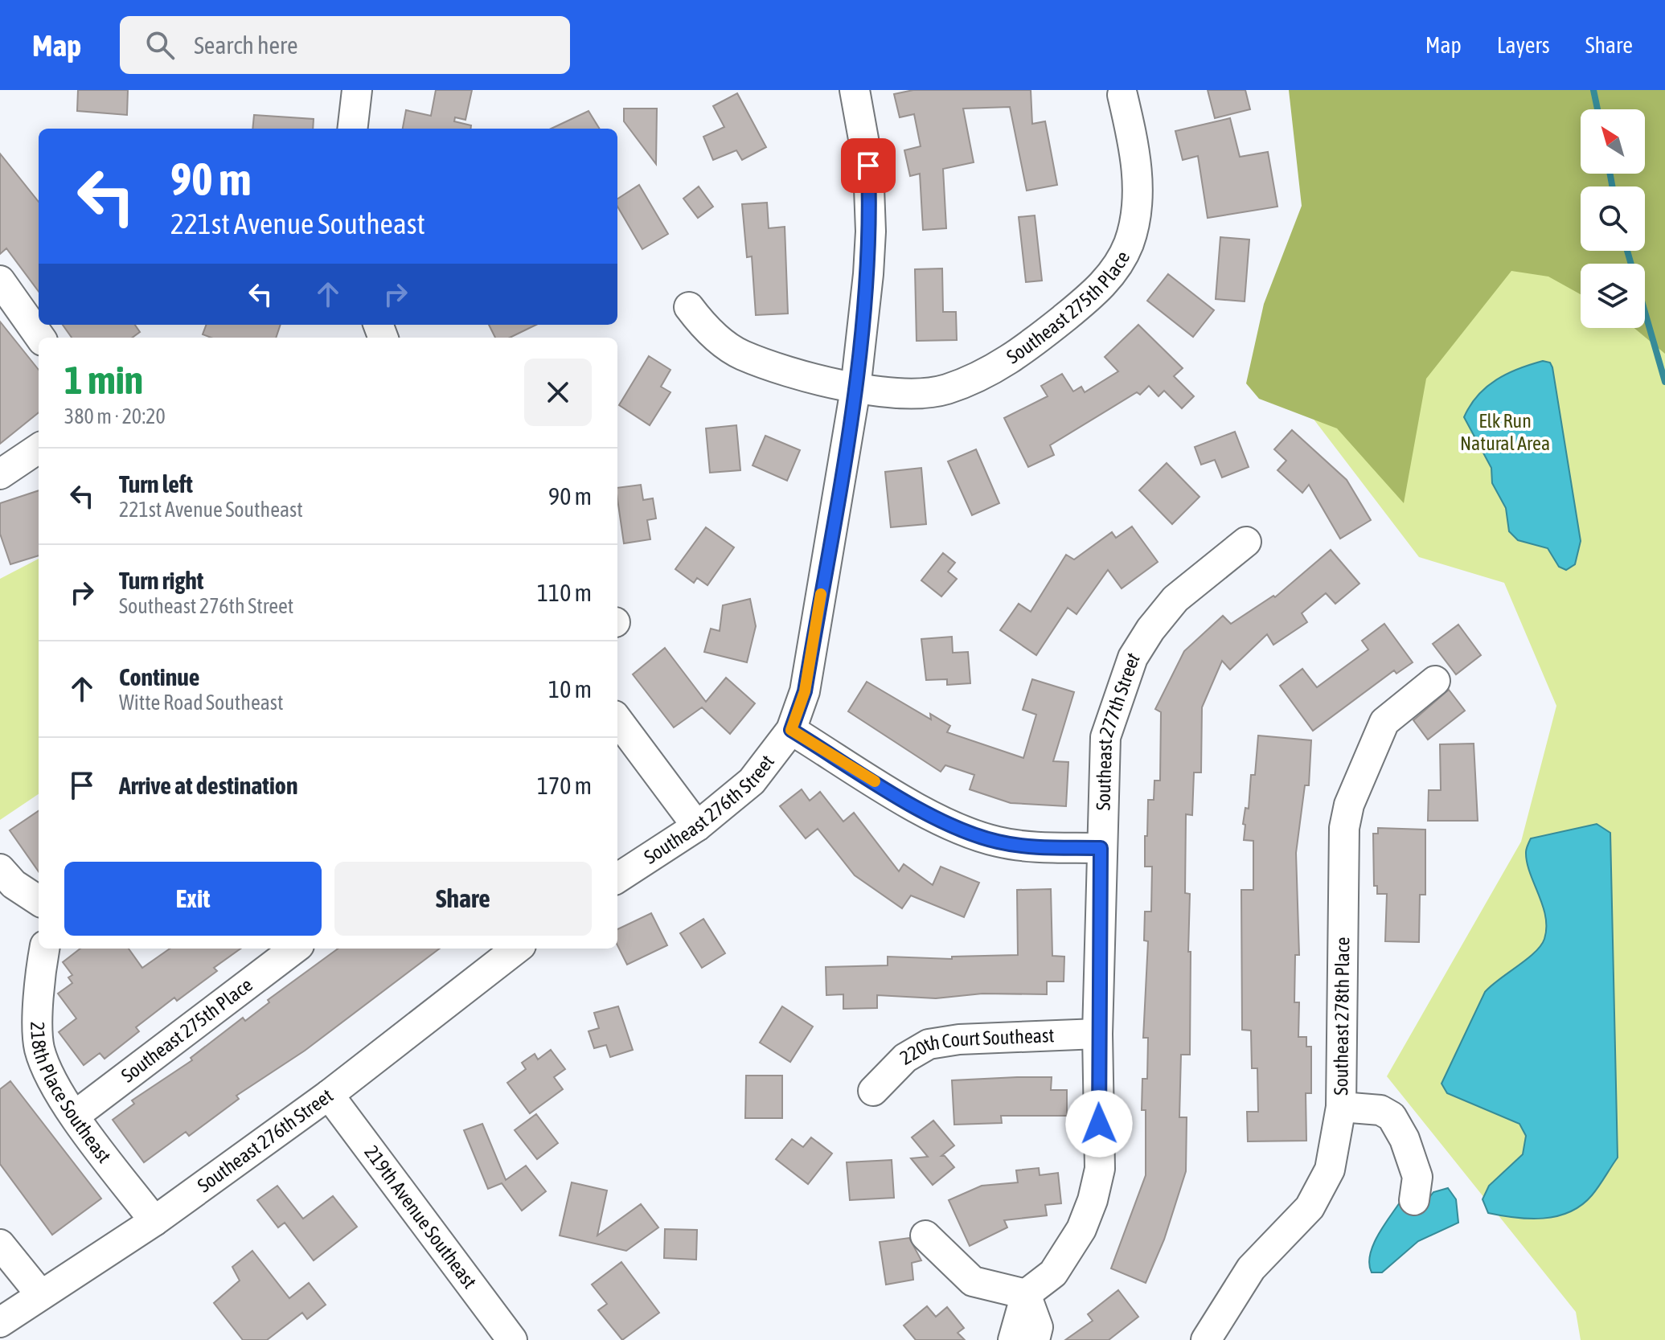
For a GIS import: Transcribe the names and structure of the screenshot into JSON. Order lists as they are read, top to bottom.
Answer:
{
  "streets": {
    "street": [
      "Southeast 275th Place",
      "Southeast 277th Street",
      "Southeast 276th Street",
      "Southeast 278th Place",
      "220th Court Southeast",
      "218th Place Southeast",
      "219th Avenue Southeast"
    ]
  },
  "crossings": [
    ["Southeast 275th Place", "Southeast 276th Street"],
    ["Southeast 275th Place", "218th Place Southeast"],
    ["Southeast 277th Street", "220th Court Southeast"],
    ["Southeast 276th Street", "218th Place Southeast"],
    ["Southeast 276th Street", "219th Avenue Southeast"]
  ],
  "parks": ["Elk Run Natural Area"],
  "north": "top left",
  "page": {
    "header": "Map",
    "search": "Search here",
    "nav": ["Map", "Layers", "Share"],
    "turn": ["90 m", "221st Avenue Southeast"],
    "heading": ["1 min", "380 m · 20:20"],
    "list": [
      {
        "name": "Turn left",
        "note": "221st Avenue Southeast",
        "value": "90 m"
      },
      {
        "name": "Turn right",
        "note": "Southeast 276th Street",
        "value": "110 m"
      },
      {
        "name": "Continue",
        "note": "Witte Road Southeast",
        "value": "10 m"
      },
      {
        "name": "Arrive at destination",
        "value": "170 m"
      }
    ],
    "buttons": ["Exit", "Share"]
  }
}
